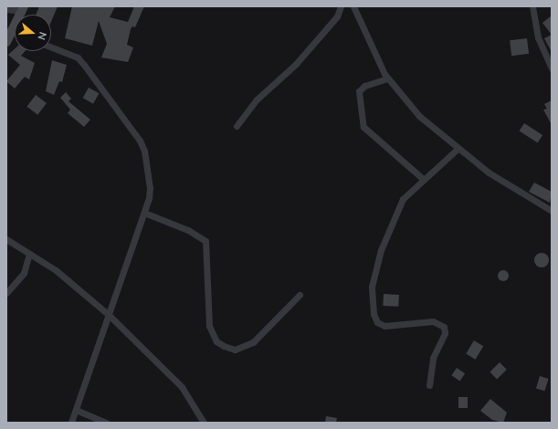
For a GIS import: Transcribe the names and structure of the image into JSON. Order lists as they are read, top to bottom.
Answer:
{
  "north": "right"
}
